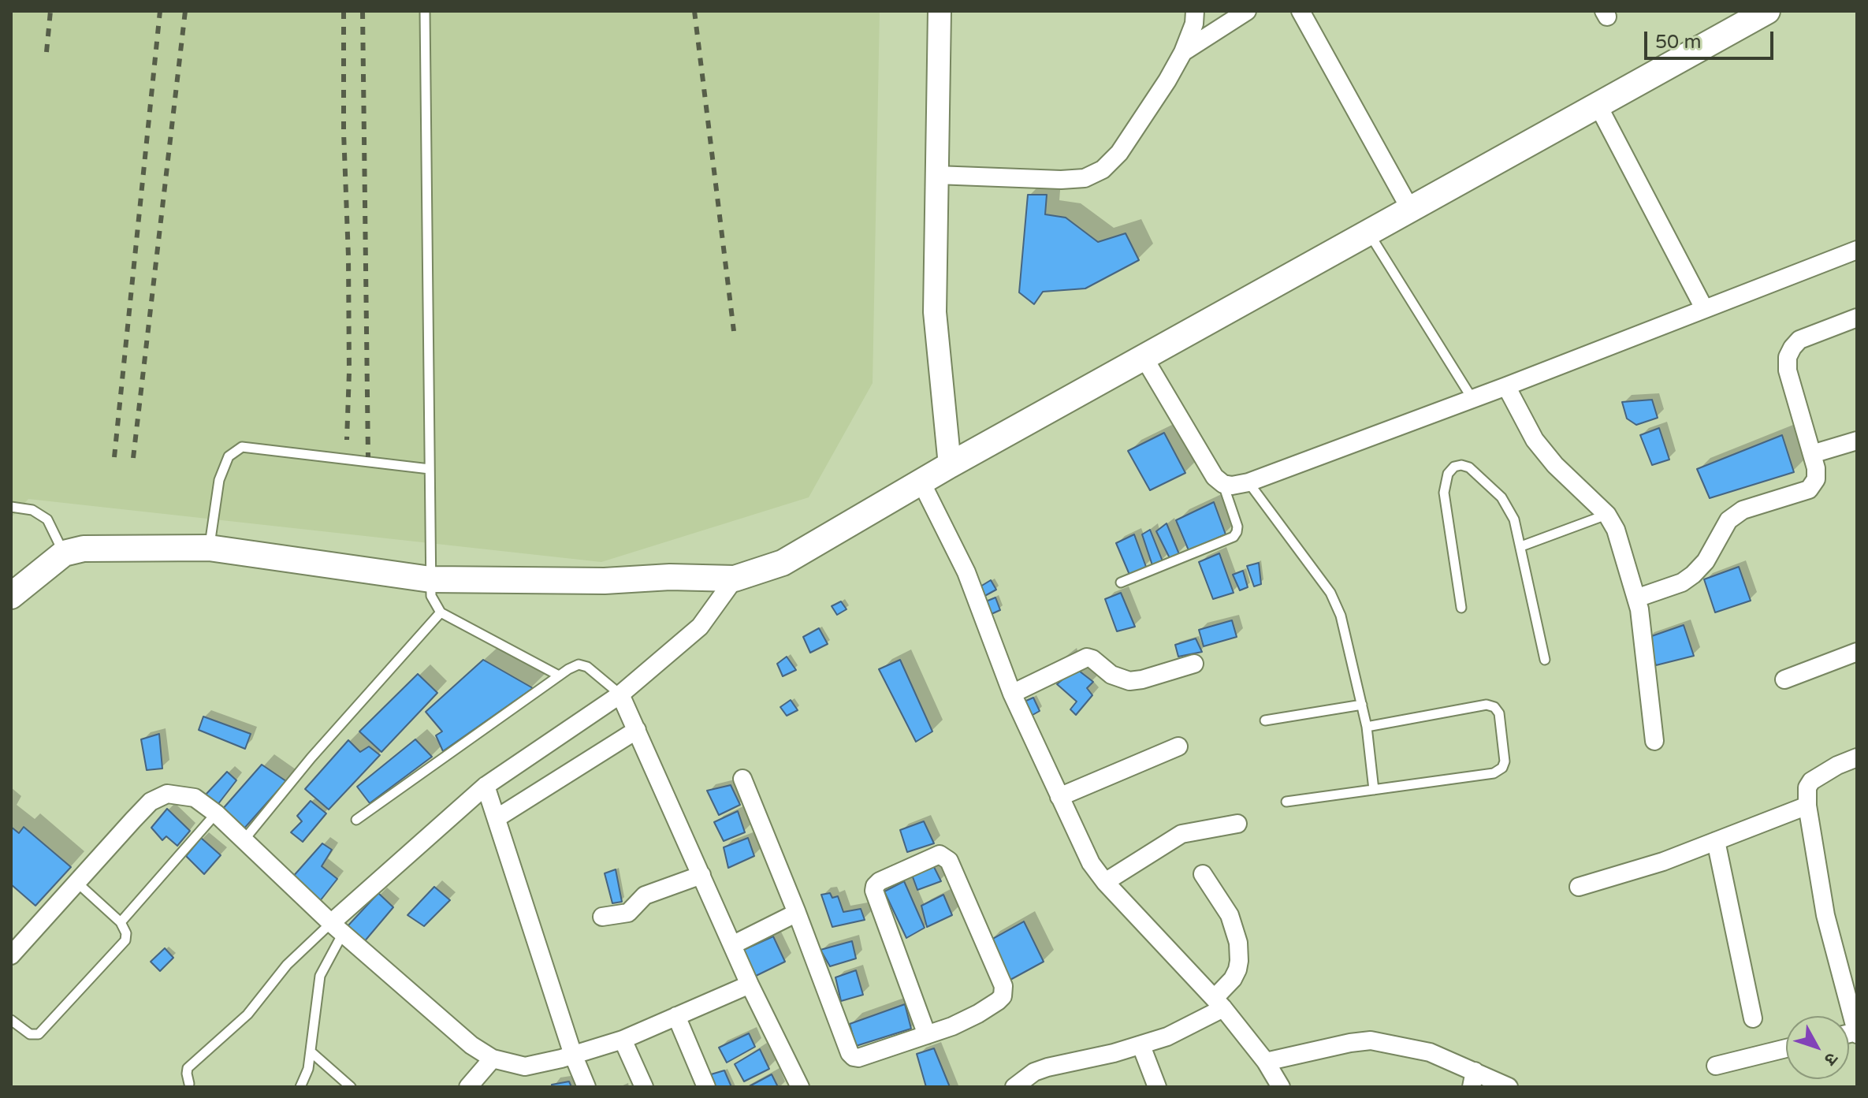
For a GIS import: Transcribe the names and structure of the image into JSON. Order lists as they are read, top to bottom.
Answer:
{
  "scale_bar": "50 m",
  "north": "bottom right"
}
